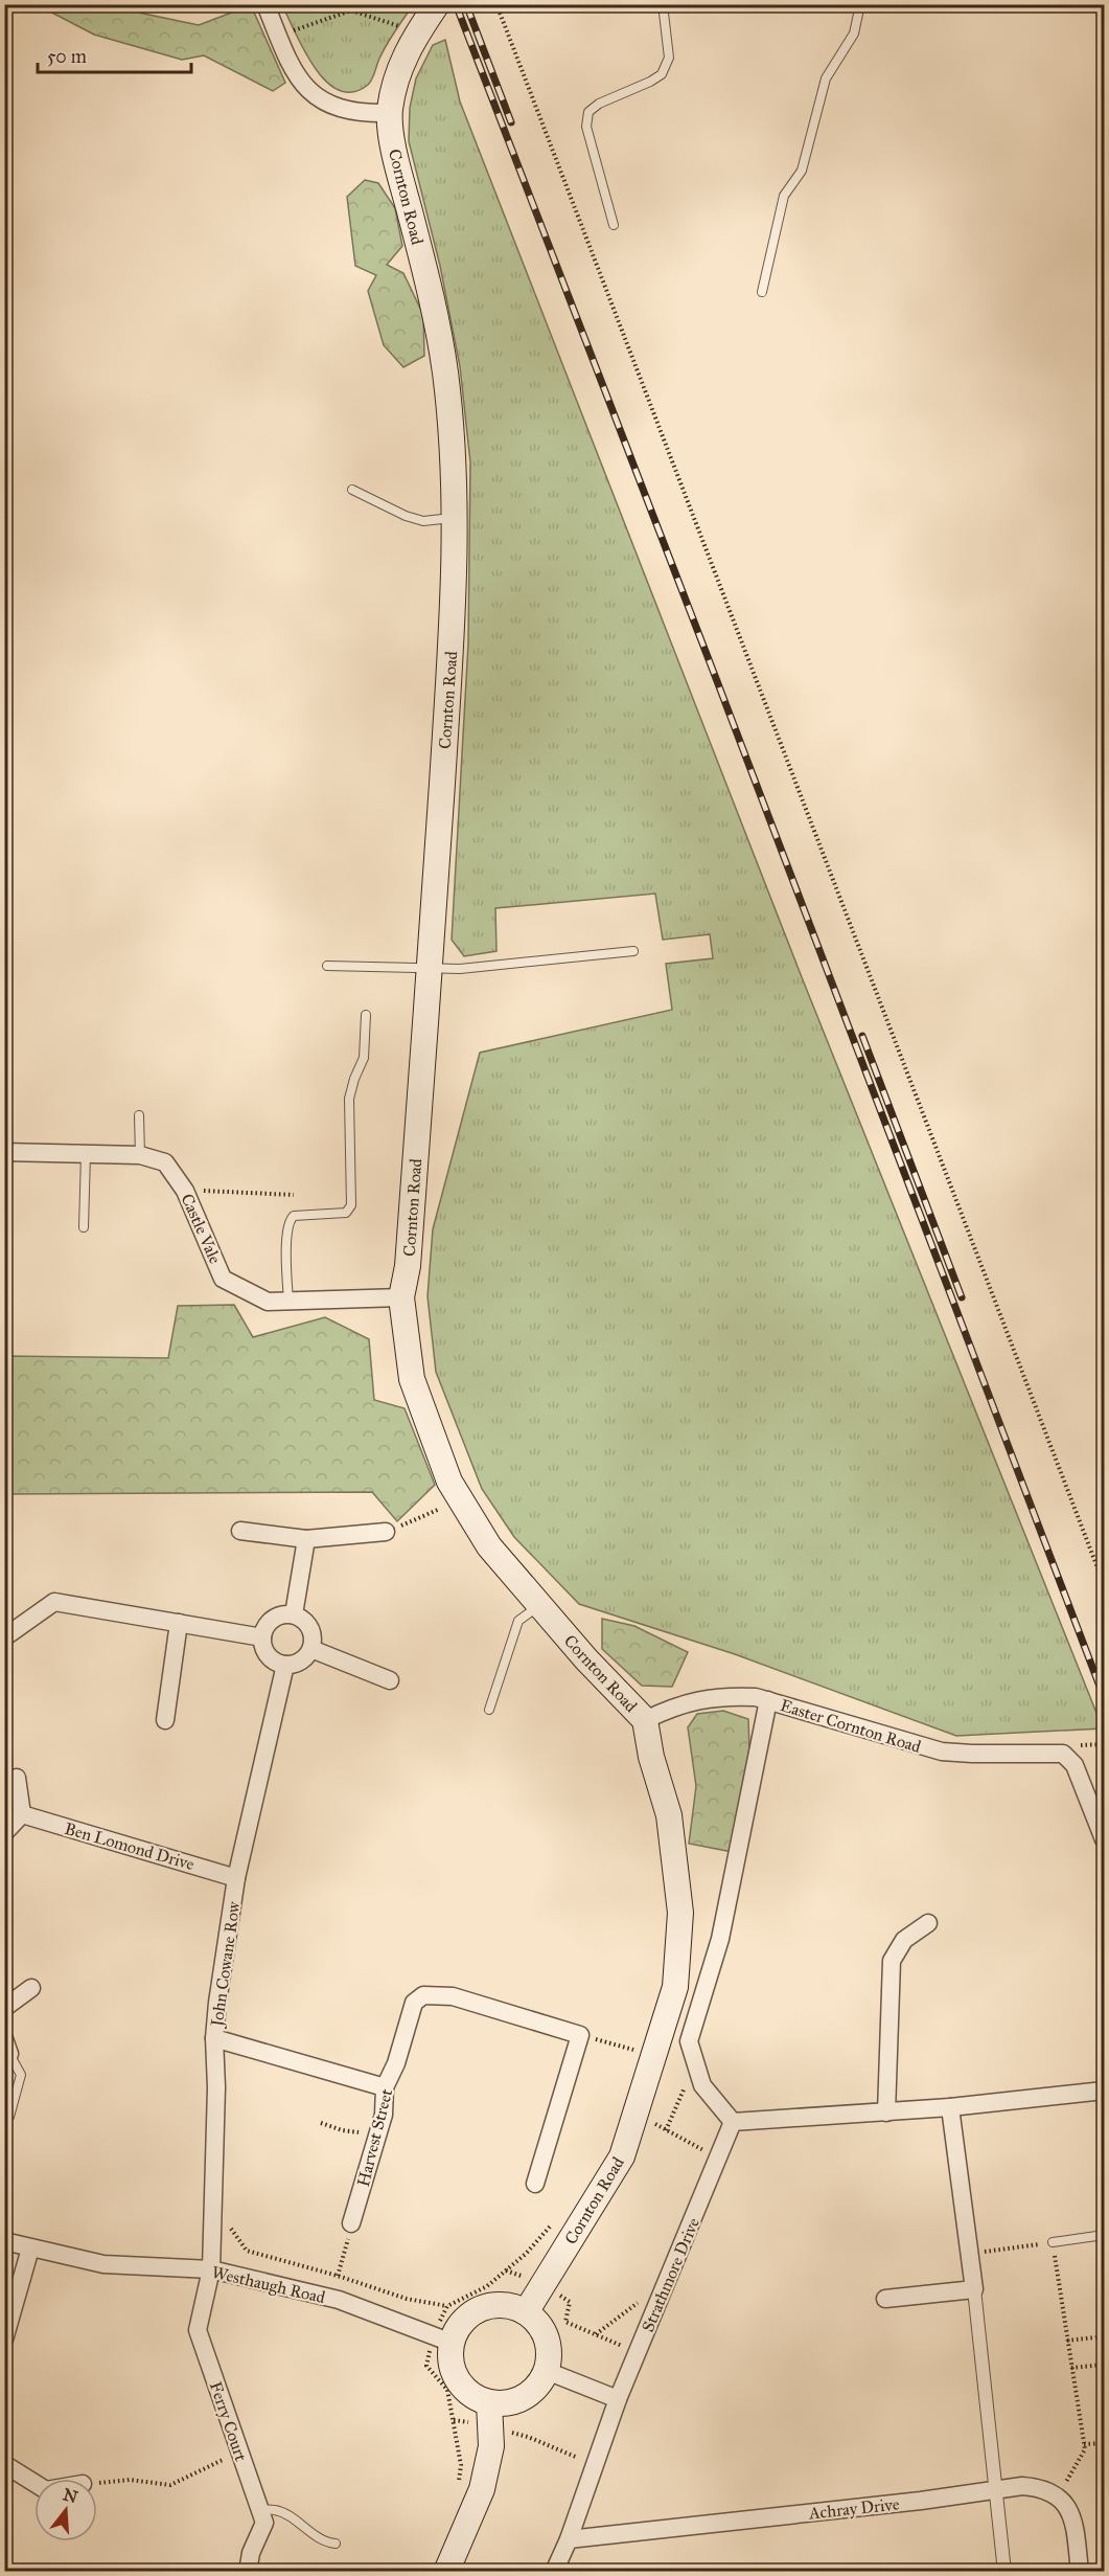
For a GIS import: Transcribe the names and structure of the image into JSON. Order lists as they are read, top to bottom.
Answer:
{
  "streets": {
    "main road": ["Cornton Road"],
    "street": [
      "Castle Vale",
      "Easter Cornton Road",
      "Ben Lomond Drive",
      "John Cowane Row",
      "Harvest Street",
      "Strathmore Drive",
      "Westhaugh Road",
      "Ferry Court",
      "Achray Drive"
    ]
  },
  "crossings": [
    ["Cornton Road", "Castle Vale"],
    ["Cornton Road", "Easter Cornton Road"],
    ["Cornton Road", "Westhaugh Road"],
    ["Ben Lomond Drive", "John Cowane Row"],
    ["John Cowane Row", "Westhaugh Road"],
    ["John Cowane Row", "Ferry Court"],
    ["Strathmore Drive", "Achray Drive"],
    ["Westhaugh Road", "Ferry Court"]
  ],
  "scale_bar": "50 m",
  "north": "top"
}
